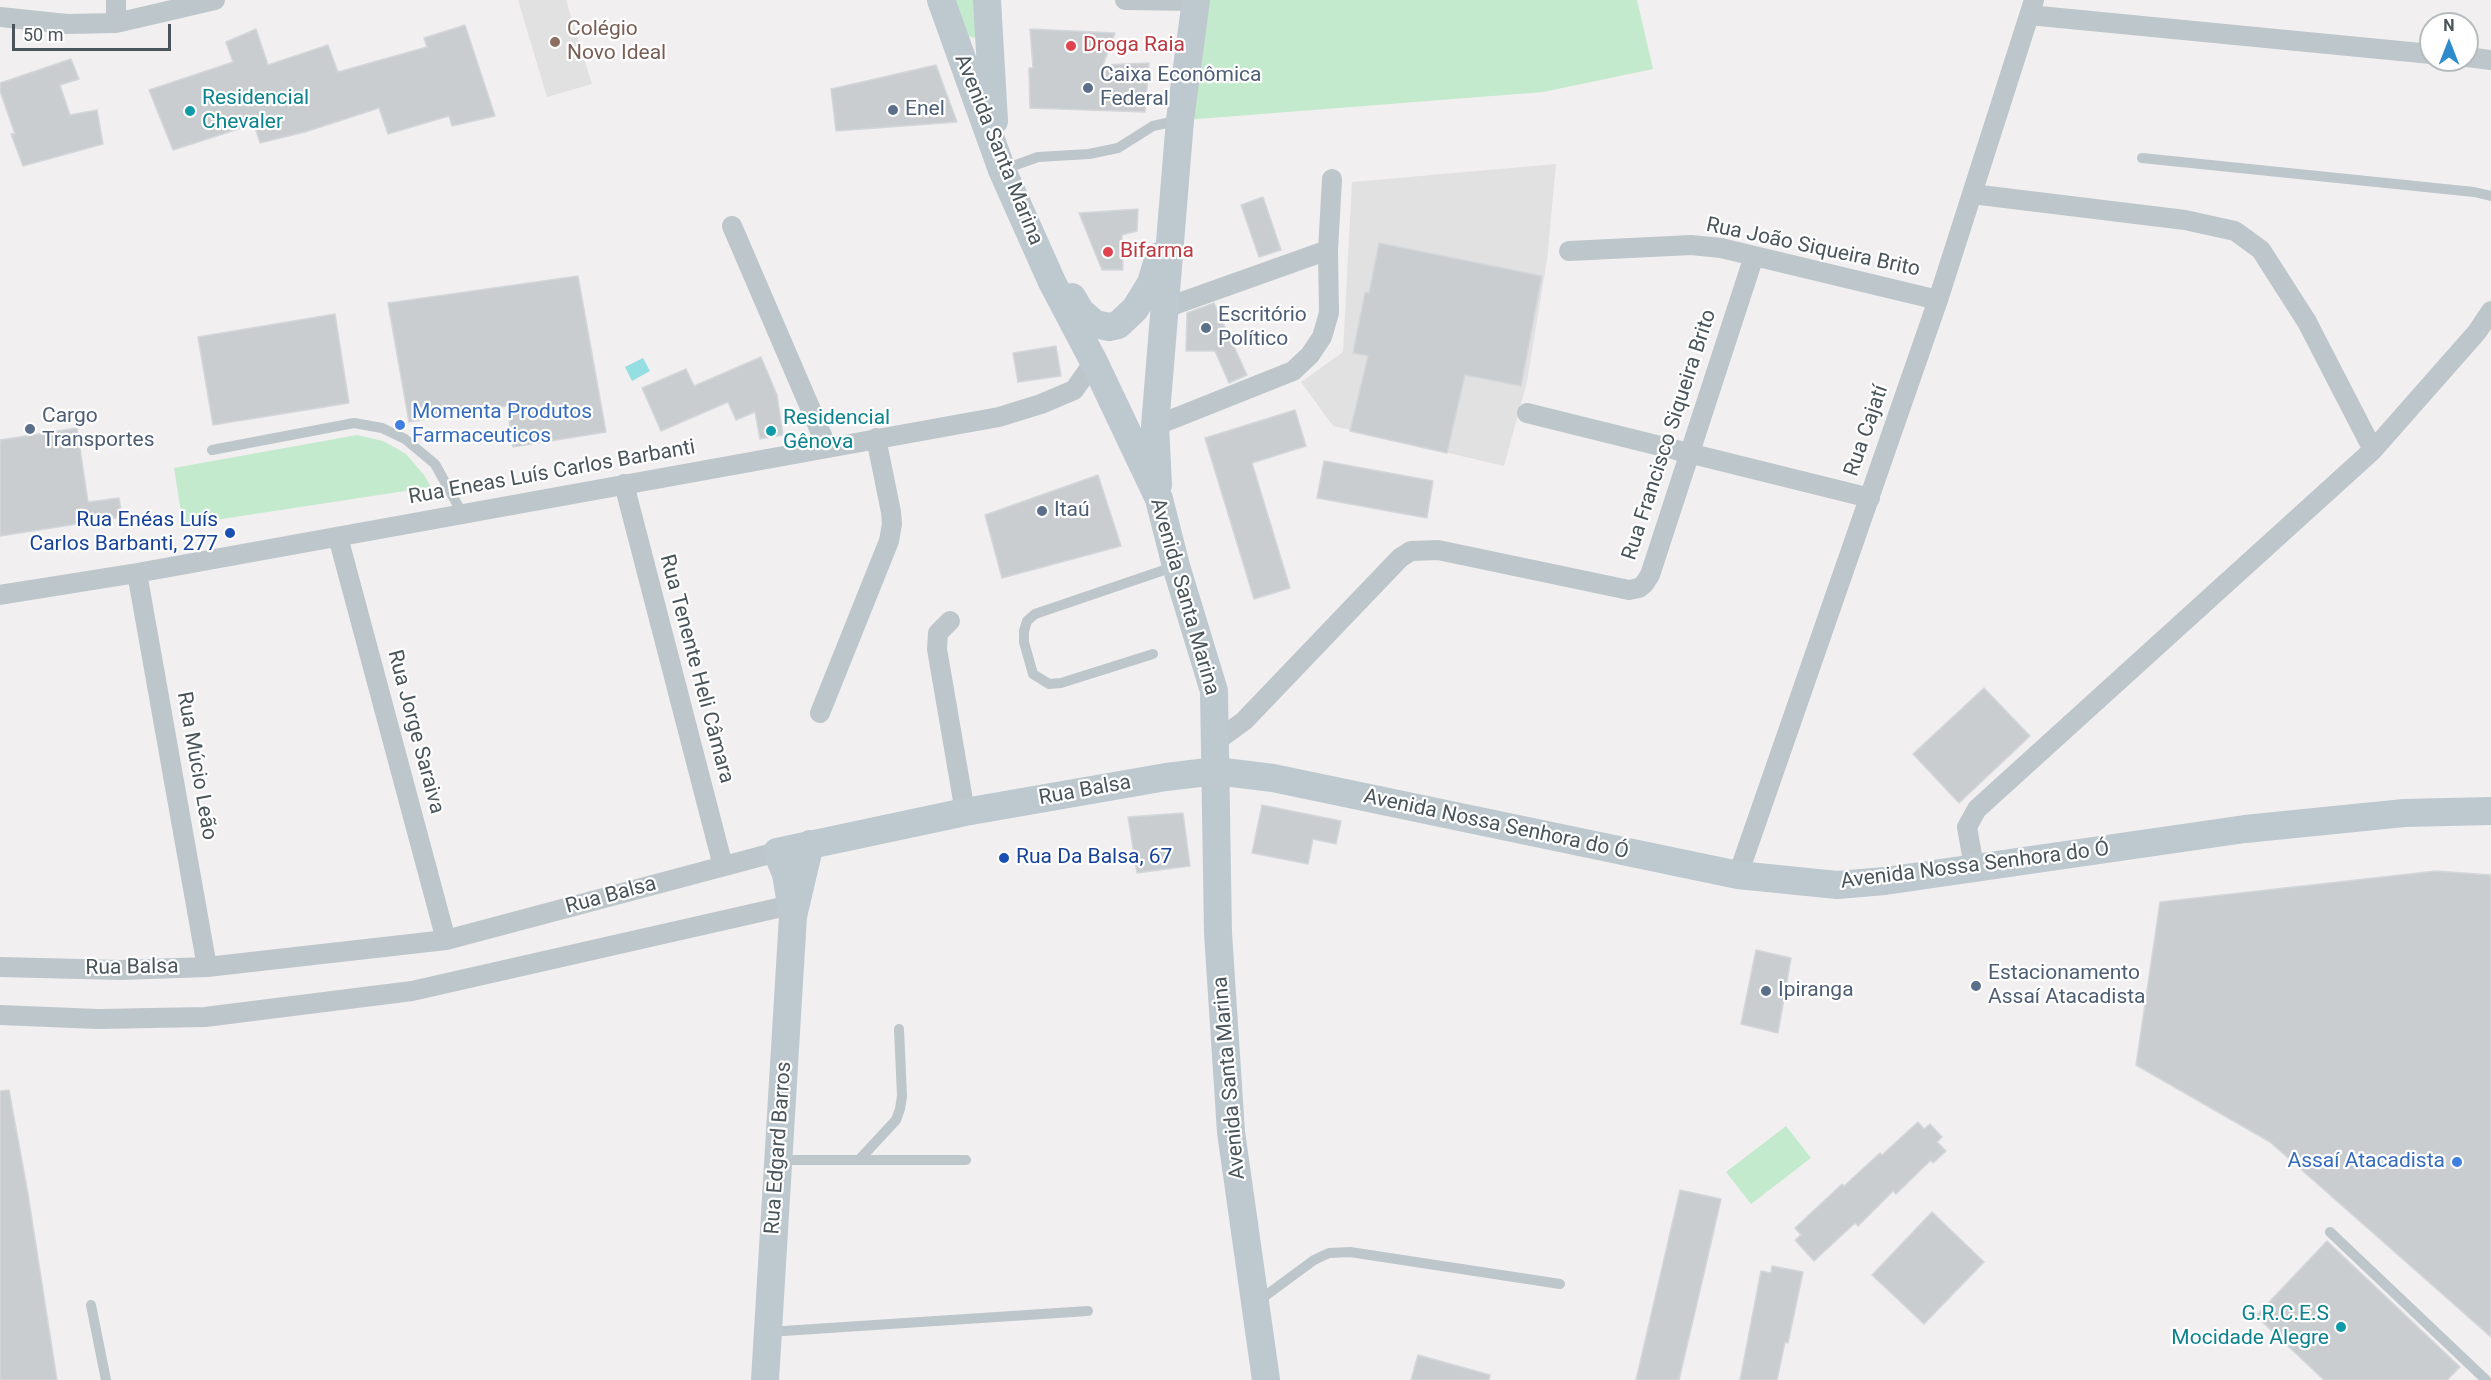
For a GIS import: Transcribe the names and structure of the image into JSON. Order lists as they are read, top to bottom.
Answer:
{
  "streets": {
    "main road": [
      "Avenida Santa Marina",
      "Rua Balsa",
      "Avenida Nossa Senhora do Ó",
      "Rua Edgard Barros"
    ],
    "street": [
      "Rua João Siqueira Brito",
      "Rua Cajatí",
      "Rua Francisco Siqueira Brito",
      "Rua Eneas Luís Carlos Barbanti",
      "Rua Tenente Heli Câmara",
      "Rua Jorge Saraiva",
      "Rua Múcio Leão"
    ]
  },
  "crossings": [
    ["Avenida Santa Marina", "Rua Francisco Siqueira Brito"],
    ["Avenida Santa Marina", "Rua Eneas Luís Carlos Barbanti"],
    ["Avenida Santa Marina", "Rua Balsa"],
    ["Avenida Santa Marina", "Avenida Nossa Senhora do Ó"],
    ["Rua João Siqueira Brito", "Rua Cajatí"],
    ["Rua João Siqueira Brito", "Rua Francisco Siqueira Brito"],
    ["Rua Cajatí", "Avenida Nossa Senhora do Ó"],
    ["Rua Eneas Luís Carlos Barbanti", "Rua Tenente Heli Câmara"],
    ["Rua Eneas Luís Carlos Barbanti", "Rua Jorge Saraiva"],
    ["Rua Eneas Luís Carlos Barbanti", "Rua Múcio Leão"],
    ["Rua Tenente Heli Câmara", "Rua Balsa"],
    ["Rua Jorge Saraiva", "Rua Balsa"],
    ["Rua Múcio Leão", "Rua Balsa"],
    ["Rua Balsa", "Avenida Nossa Senhora do Ó"],
    ["Rua Balsa", "Rua Edgard Barros"]
  ],
  "places": [
    "Colégio Novo Ideal",
    "Droga Raia",
    "Caixa Econômica Federal",
    "Enel",
    "Residencial Chevaler",
    "Bifarma",
    "Escritório Político",
    "Momenta Produtos Farmaceuticos",
    "Cargo Transportes",
    "Residencial Gênova",
    "Itaú",
    "Rua Enéas Luís Carlos Barbanti, 277",
    "Rua Da Balsa, 67",
    "Estacionamento Assaí Atacadista",
    "Ipiranga",
    "Assaí Atacadista",
    "G.R.C.E.S Mocidade Alegre"
  ],
  "scale_bar": "50 m",
  "north": "top"
}
